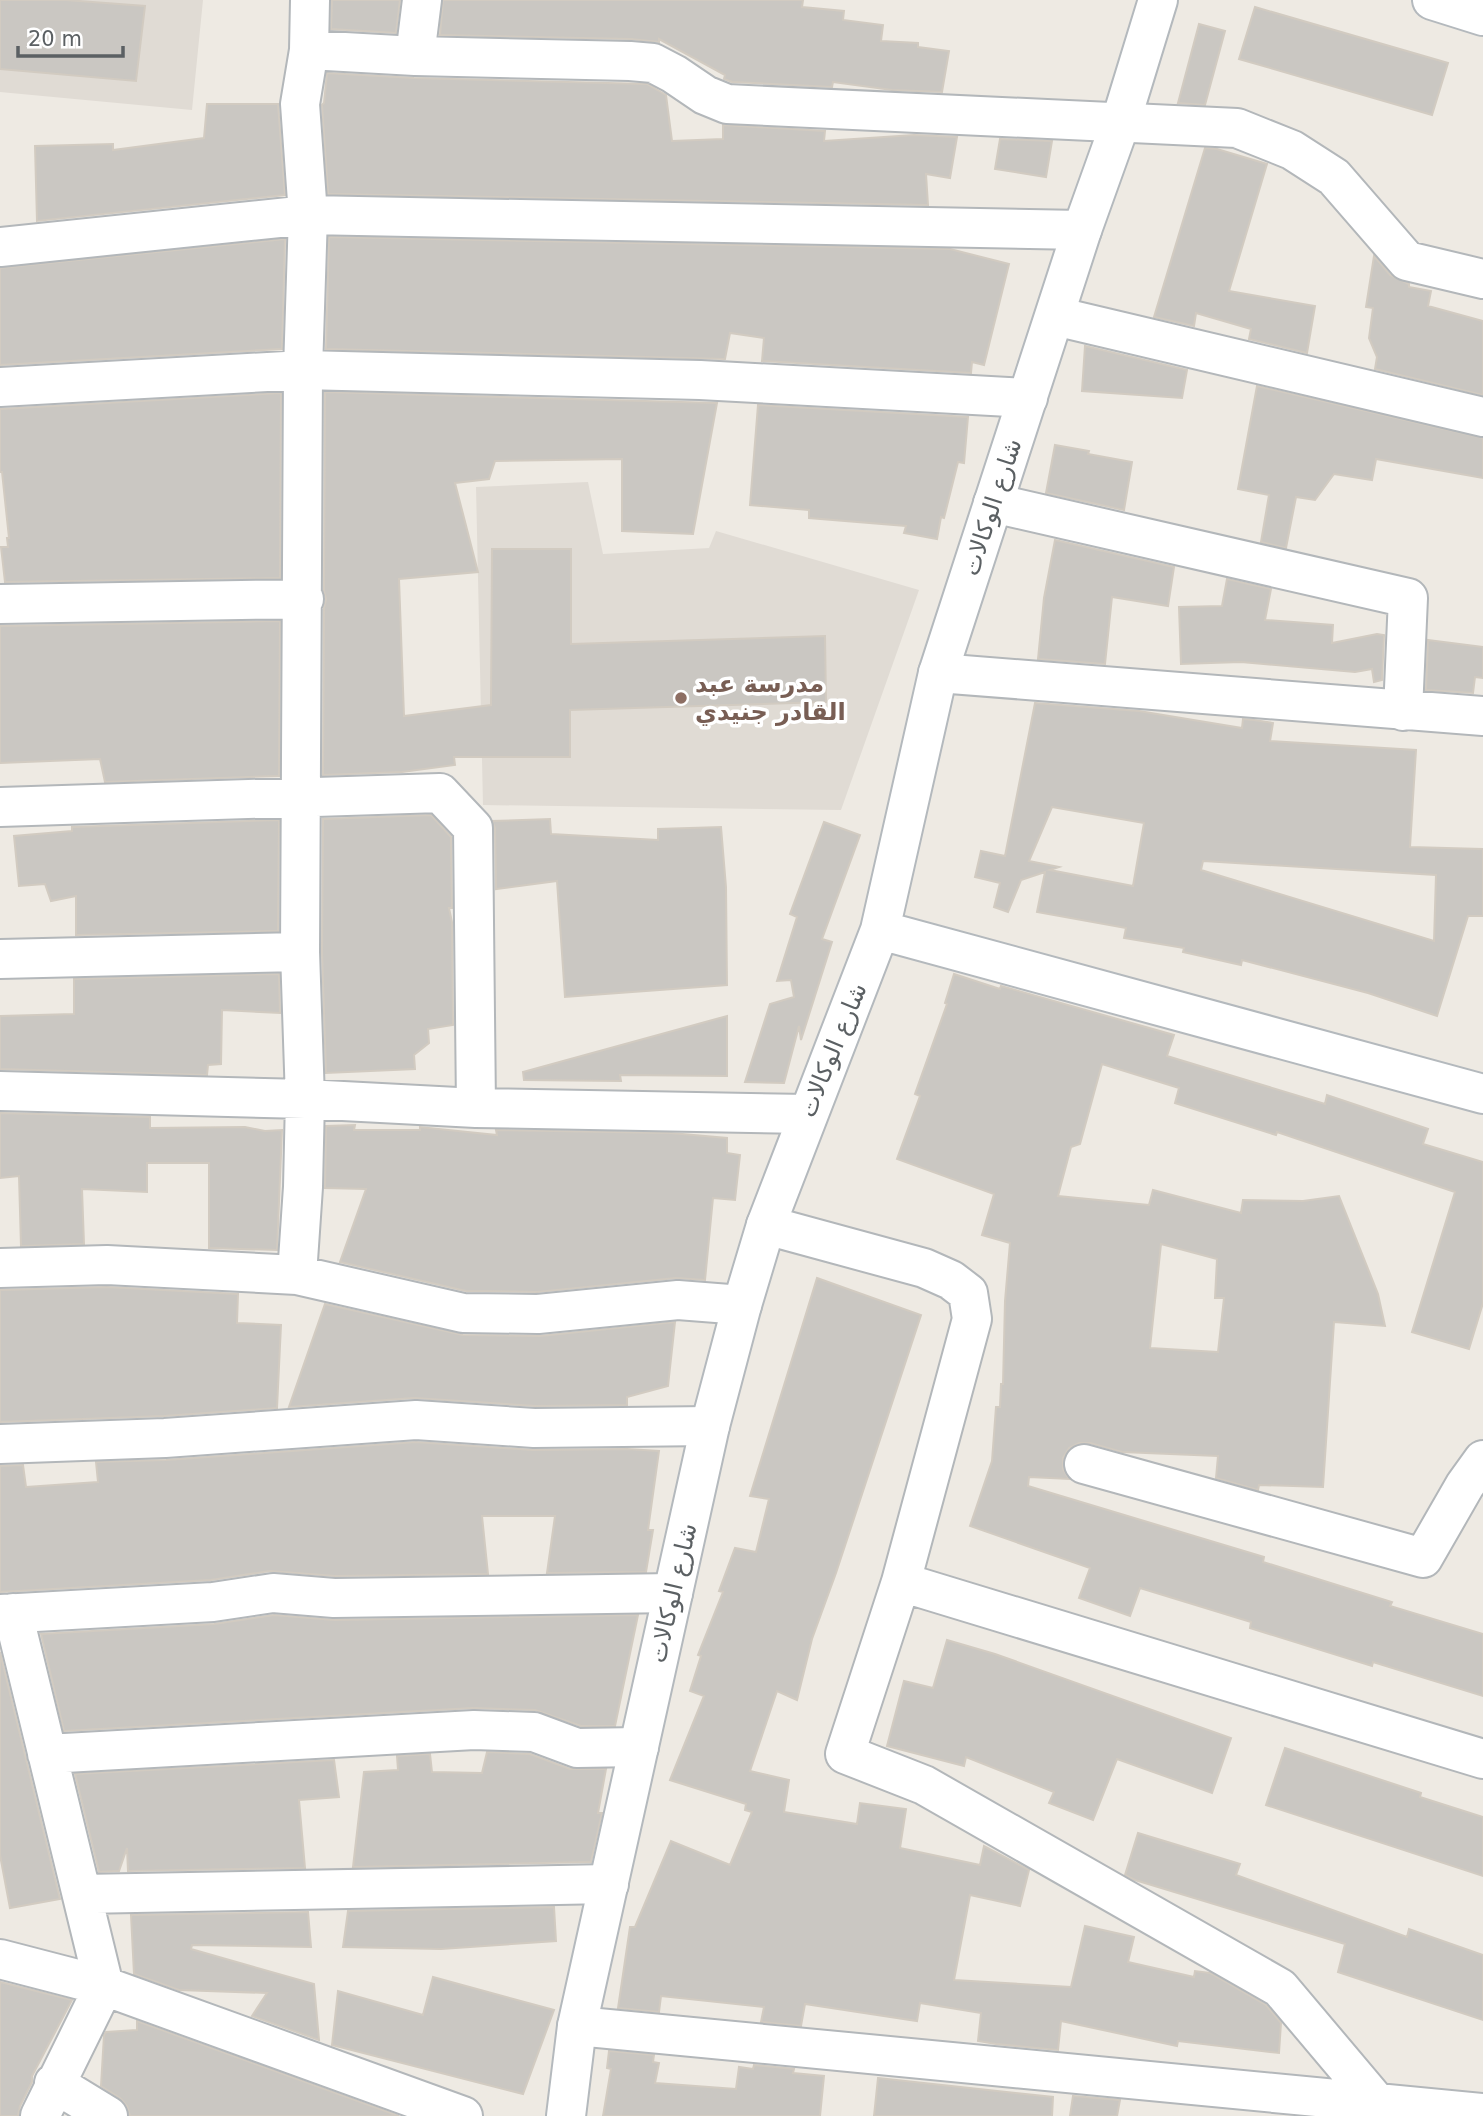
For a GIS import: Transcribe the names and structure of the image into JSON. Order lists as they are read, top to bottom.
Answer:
{
  "streets": {
    "street": ["شارع الوكالات"]
  },
  "places": ["مدرسة عبد القادر جنيدي"],
  "scale_bar": "20 m"
}
